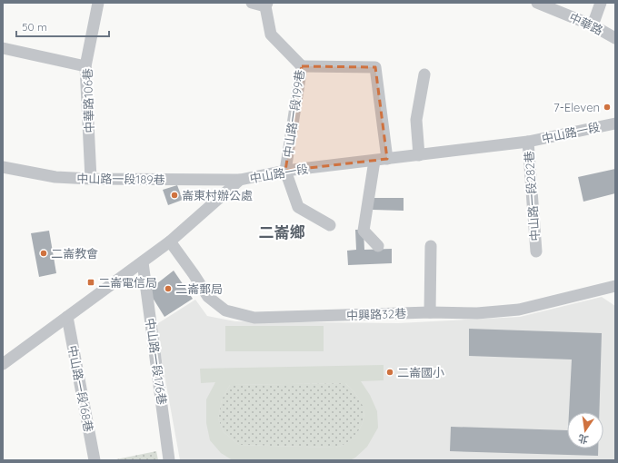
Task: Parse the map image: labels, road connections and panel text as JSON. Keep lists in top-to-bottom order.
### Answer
{
  "streets": {
    "street": [
      "中華路",
      "中華路106巷",
      "中山路一段199巷",
      "中山路一段",
      "中山路一段189巷",
      "中山路一段282巷",
      "中興路32巷",
      "中山路一段176巷",
      "中山路一段168巷"
    ]
  },
  "crossings": [
    ["中華路106巷", "中山路一段189巷"],
    ["中山路一段199巷", "中山路一段"],
    ["中山路一段", "中山路一段189巷"],
    ["中山路一段", "中山路一段282巷"],
    ["中山路一段", "中興路32巷"],
    ["中山路一段", "中山路一段176巷"],
    ["中山路一段", "中山路一段168巷"]
  ],
  "districts": ["二崙鄉"],
  "places": {
    "other": [
      "7-Eleven",
      "崙東村辦公處",
      "二崙教會",
      "二崙郵局",
      "二崙國小"
    ],
    "transit": ["二崙電信局"]
  },
  "scale_bar": "50 m",
  "north": "bottom"
}
